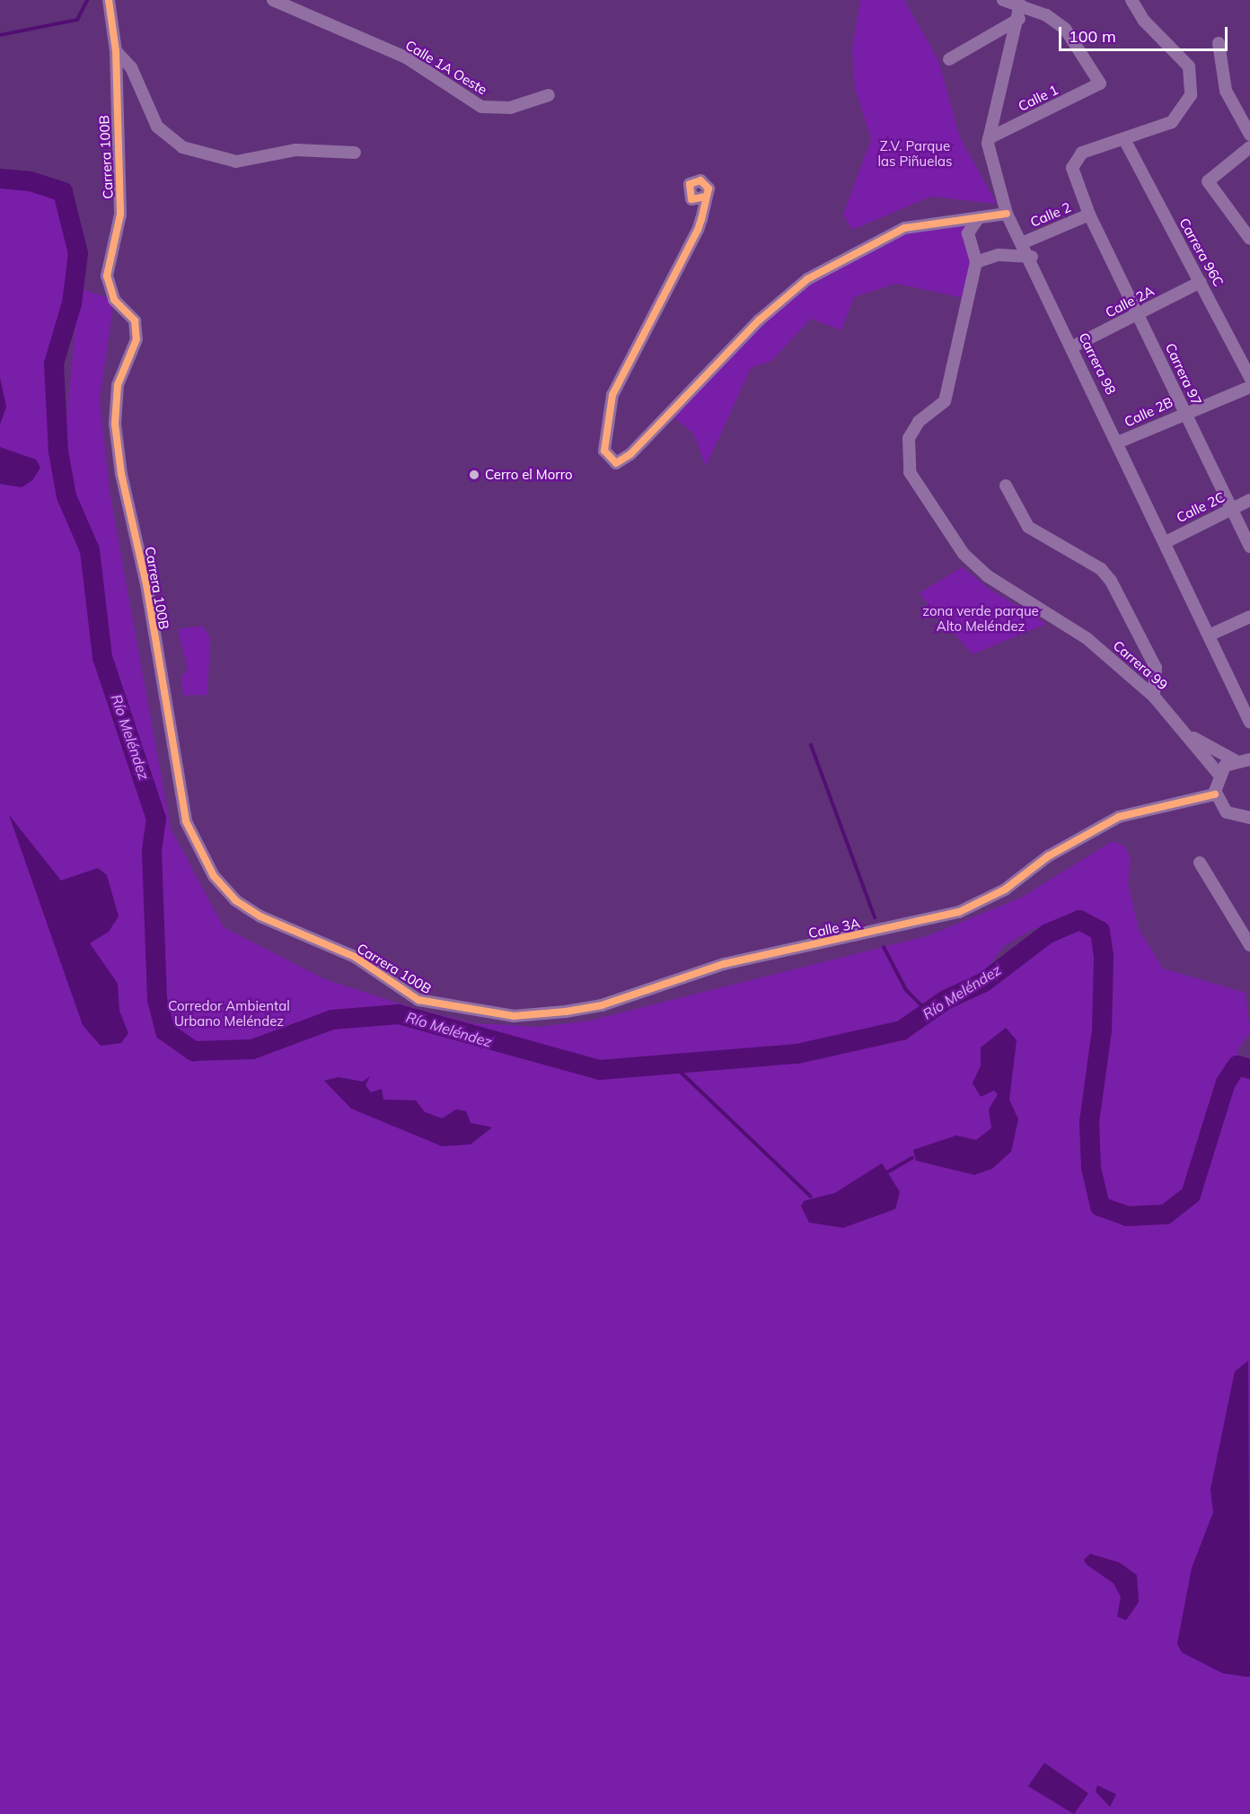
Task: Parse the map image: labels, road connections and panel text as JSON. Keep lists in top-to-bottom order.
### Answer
{
  "streets": {
    "street": [
      "Calle 1A Oeste",
      "Calle 1",
      "Carrera 100B",
      "Calle 2",
      "Carrera 96C",
      "Calle 2A",
      "Carrera 98",
      "Carrera 97",
      "Calle 2B",
      "Calle 2C",
      "Carrera 99",
      "Calle 3A"
    ]
  },
  "crossings": [
    ["Calle 1", "Carrera 98"],
    ["Carrera 100B", "Calle 3A"],
    ["Calle 2", "Carrera 98"],
    ["Calle 2", "Carrera 97"],
    ["Carrera 96C", "Calle 2A"],
    ["Carrera 96C", "Carrera 97"],
    ["Calle 2A", "Carrera 98"],
    ["Calle 2A", "Carrera 97"],
    ["Carrera 98", "Calle 2B"],
    ["Carrera 98", "Calle 2C"],
    ["Carrera 97", "Calle 2B"],
    ["Carrera 97", "Calle 2C"]
  ],
  "water": ["Río Meléndez"],
  "parks": ["Z.V. Parque las Piñuelas", "zona verde parque Alto Meléndez", "Corredor Ambiental Urbano Meléndez"],
  "places": ["Cerro el Morro"],
  "scale_bar": "100 m"
}
